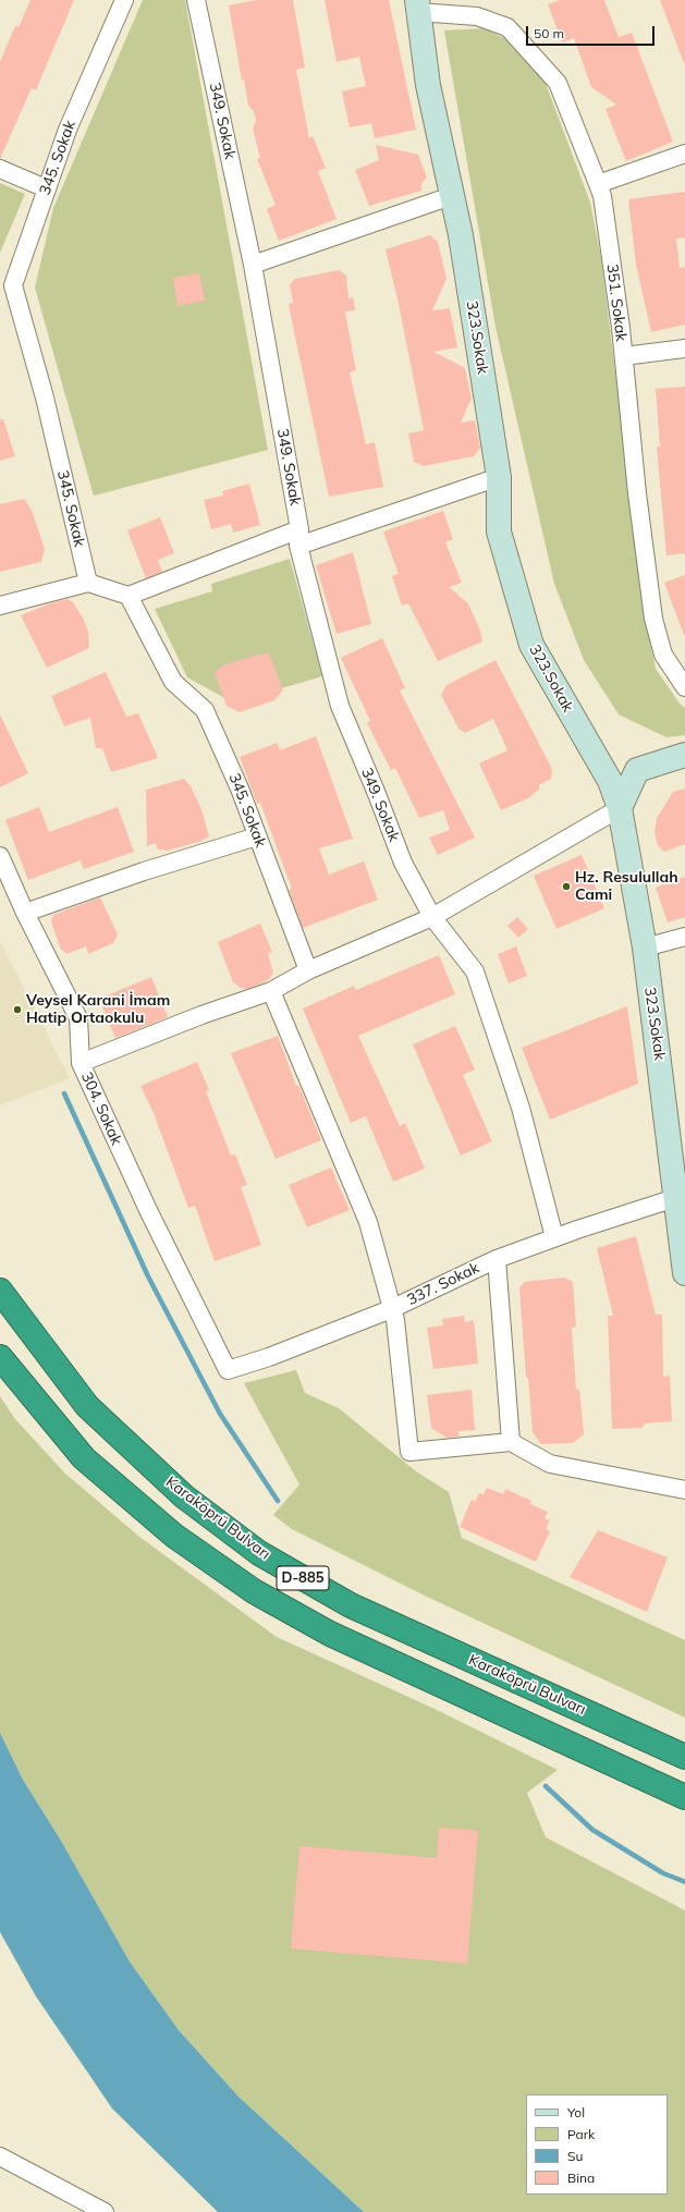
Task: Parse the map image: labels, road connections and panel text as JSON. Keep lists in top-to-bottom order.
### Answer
{
  "streets": {
    "highway": ["Karaköprü Bulvarı", "D-885"],
    "street": [
      "349. Sokak",
      "345. Sokak",
      "351. Sokak",
      "323.Sokak",
      "304. Sokak",
      "337. Sokak"
    ]
  },
  "crossings": [
    ["349. Sokak", "337. Sokak"],
    ["351. Sokak", "323.Sokak"],
    ["323.Sokak", "337. Sokak"],
    ["304. Sokak", "337. Sokak"]
  ],
  "places": ["Hz. Resulullah Cami", "Veysel Karani İmam Hatip Ortaokulu"],
  "legend": [
    "Yol",
    "Park",
    "Su",
    "Bina"
  ],
  "scale_bar": "50 m"
}
